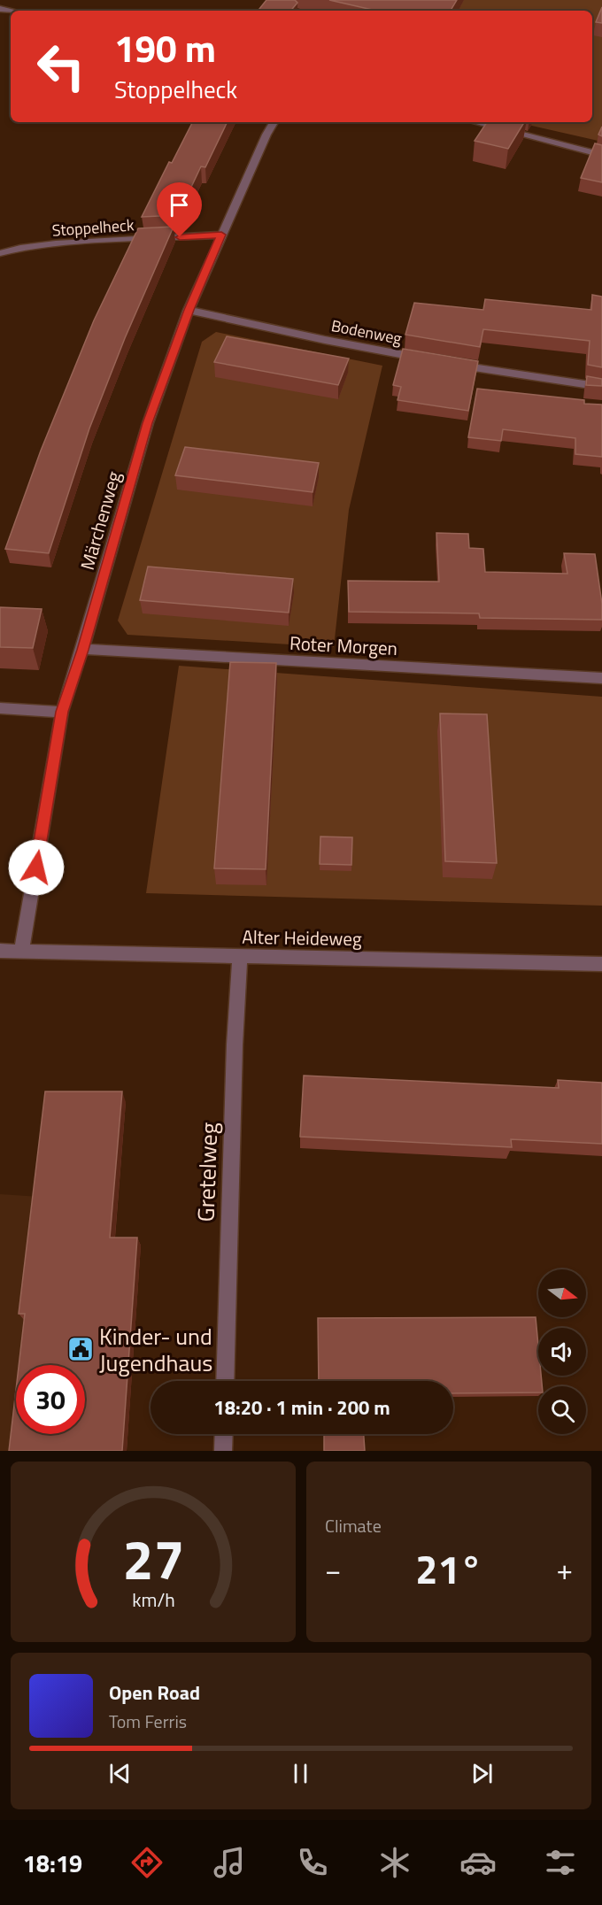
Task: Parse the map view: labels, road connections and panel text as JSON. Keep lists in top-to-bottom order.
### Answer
{
  "streets": {
    "street": [
      "Stoppelheck",
      "Bodenweg",
      "Märchenweg",
      "Roter Morgen",
      "Alter Heideweg",
      "Gretelweg"
    ]
  },
  "crossings": [
    ["Stoppelheck", "Märchenweg"],
    ["Bodenweg", "Märchenweg"],
    ["Märchenweg", "Roter Morgen"],
    ["Märchenweg", "Alter Heideweg"],
    ["Alter Heideweg", "Gretelweg"]
  ],
  "places": {
    "public building": ["Kinder- und Jugendhaus"]
  },
  "north": "right",
  "page": {
    "turn": ["190 m", "Stoppelheck"],
    "limit": "30",
    "trip": "18:20 · 1 min · 200 m",
    "tile": "Climate",
    "heat": ["−", "21°", "+"],
    "song": ["Open Road", "Tom Ferris"],
    "tabs": "18:19",
    "gauge": ["27", "km/h"]
  }
}
